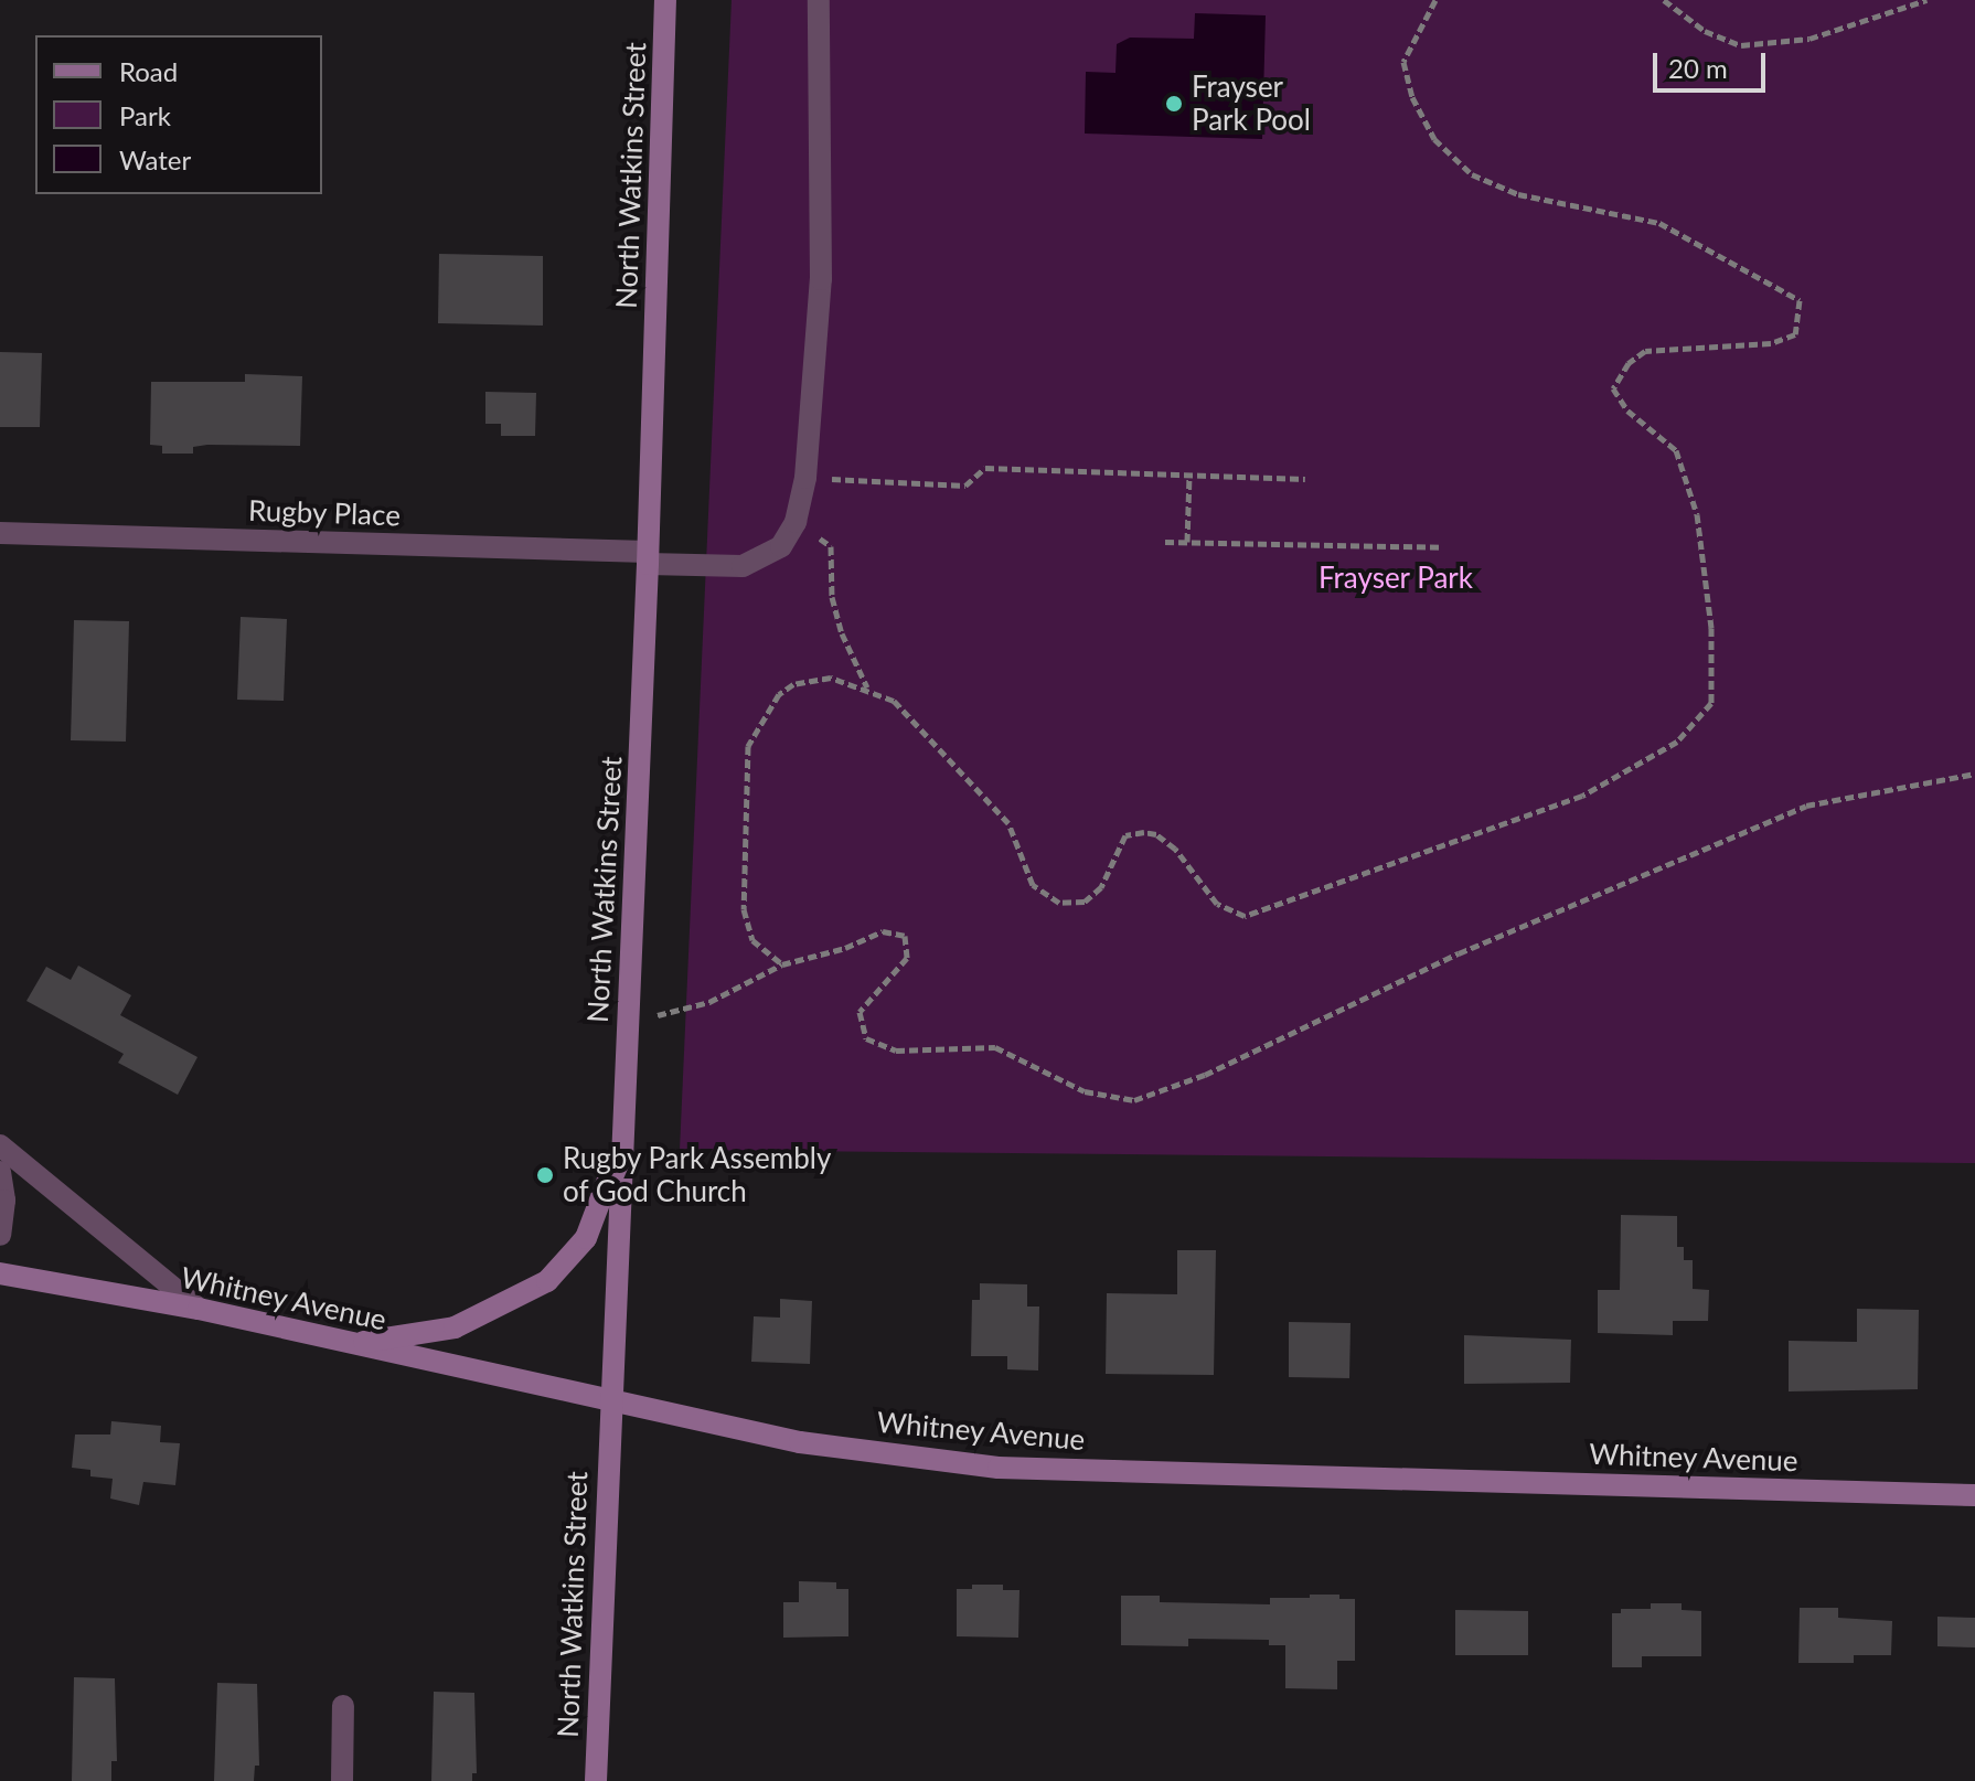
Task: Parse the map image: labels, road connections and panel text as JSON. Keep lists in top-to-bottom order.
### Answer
{
  "streets": {
    "main road": ["North Watkins Street", "Whitney Avenue"],
    "street": ["Rugby Place"]
  },
  "crossings": [
    ["North Watkins Street", "Rugby Place"],
    ["North Watkins Street", "Whitney Avenue"]
  ],
  "parks": ["Frayser Park"],
  "places": ["Frayser Park Pool", "Rugby Park Assembly of God Church"],
  "legend": ["Road", "Park", "Water"],
  "scale_bar": "20 m"
}
